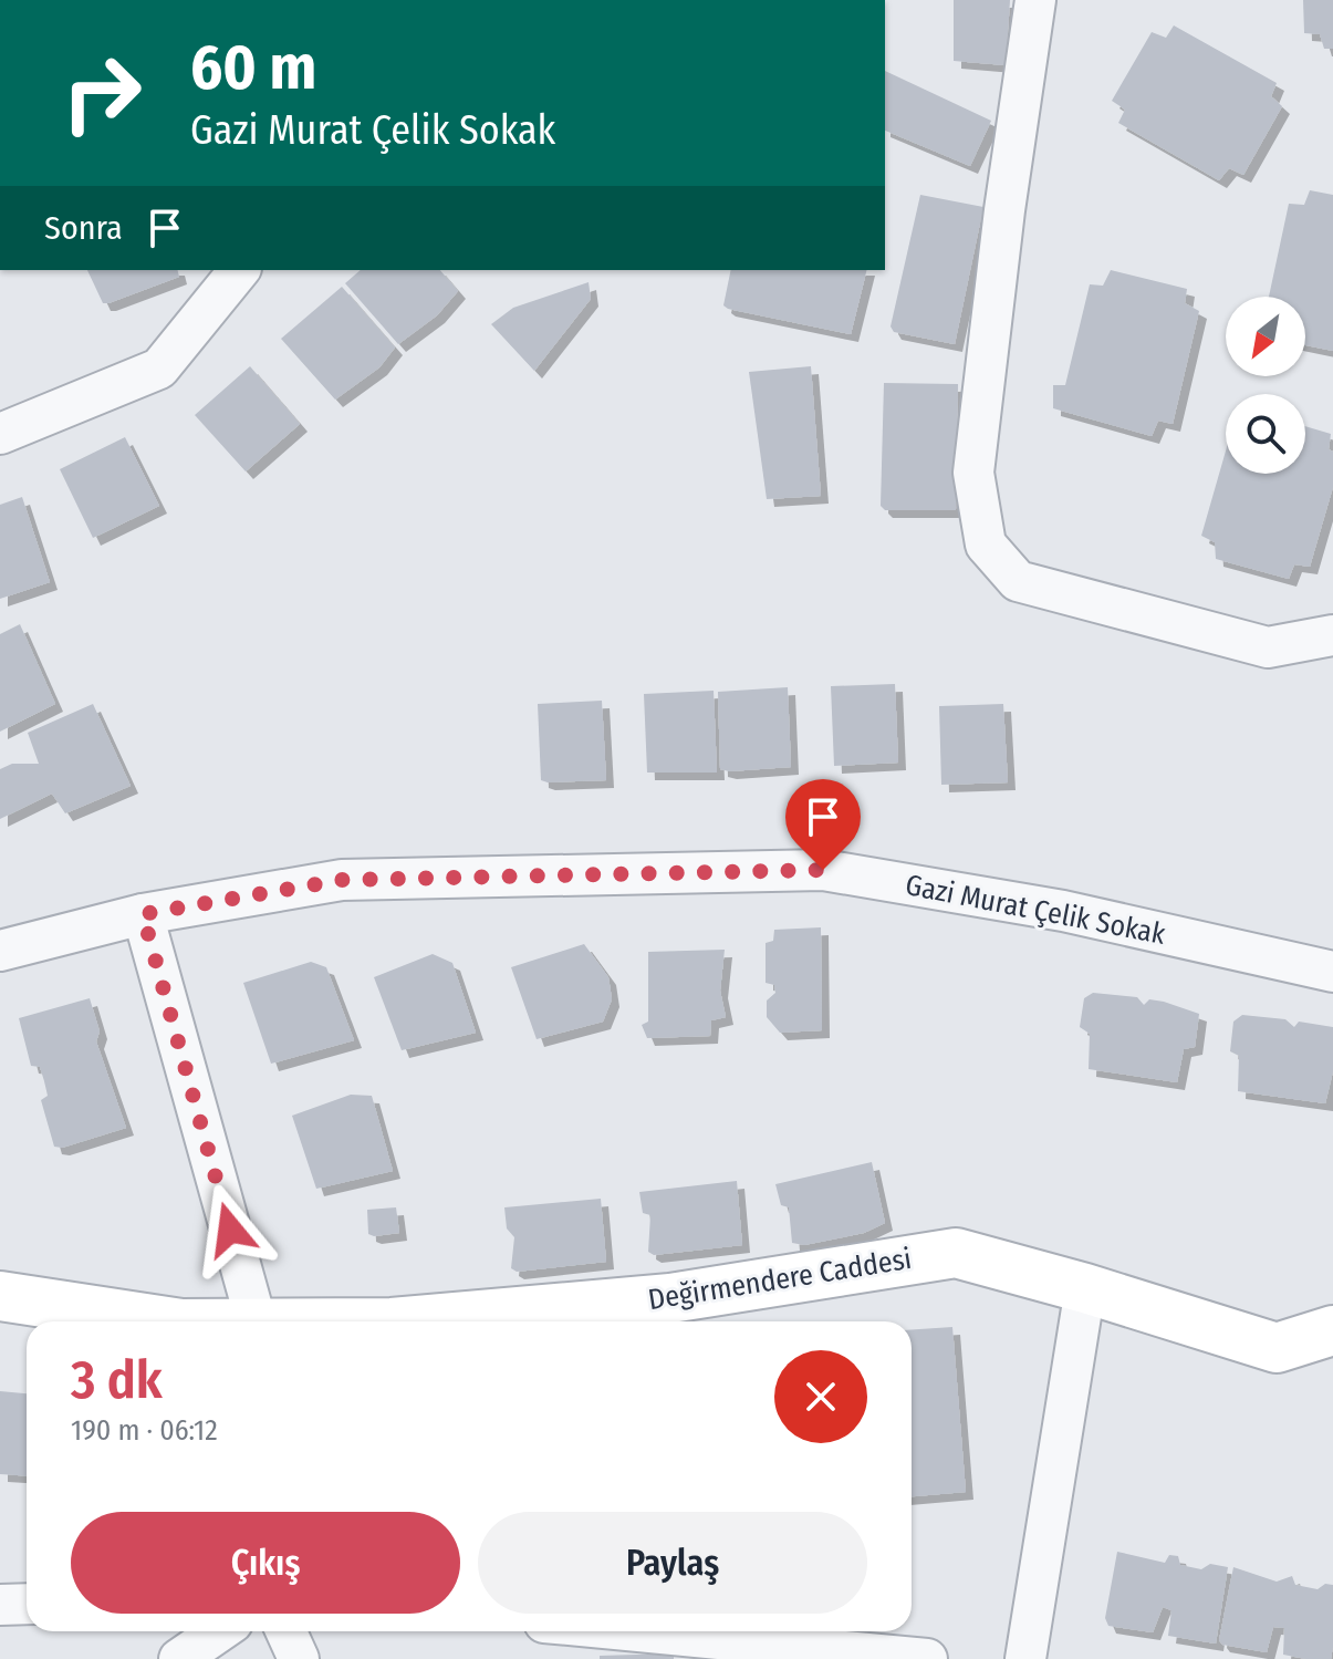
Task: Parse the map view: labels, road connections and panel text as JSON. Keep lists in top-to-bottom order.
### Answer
{
  "streets": {
    "street": ["Gazi Murat Çelik Sokak", "Değirmendere Caddesi"]
  },
  "north": "bottom left",
  "page": {
    "turn": ["60 m", "Gazi Murat Çelik Sokak"],
    "then": "Sonra",
    "heading": ["3 dk", "190 m · 06:12"],
    "buttons": ["Çıkış", "Paylaş"]
  }
}
